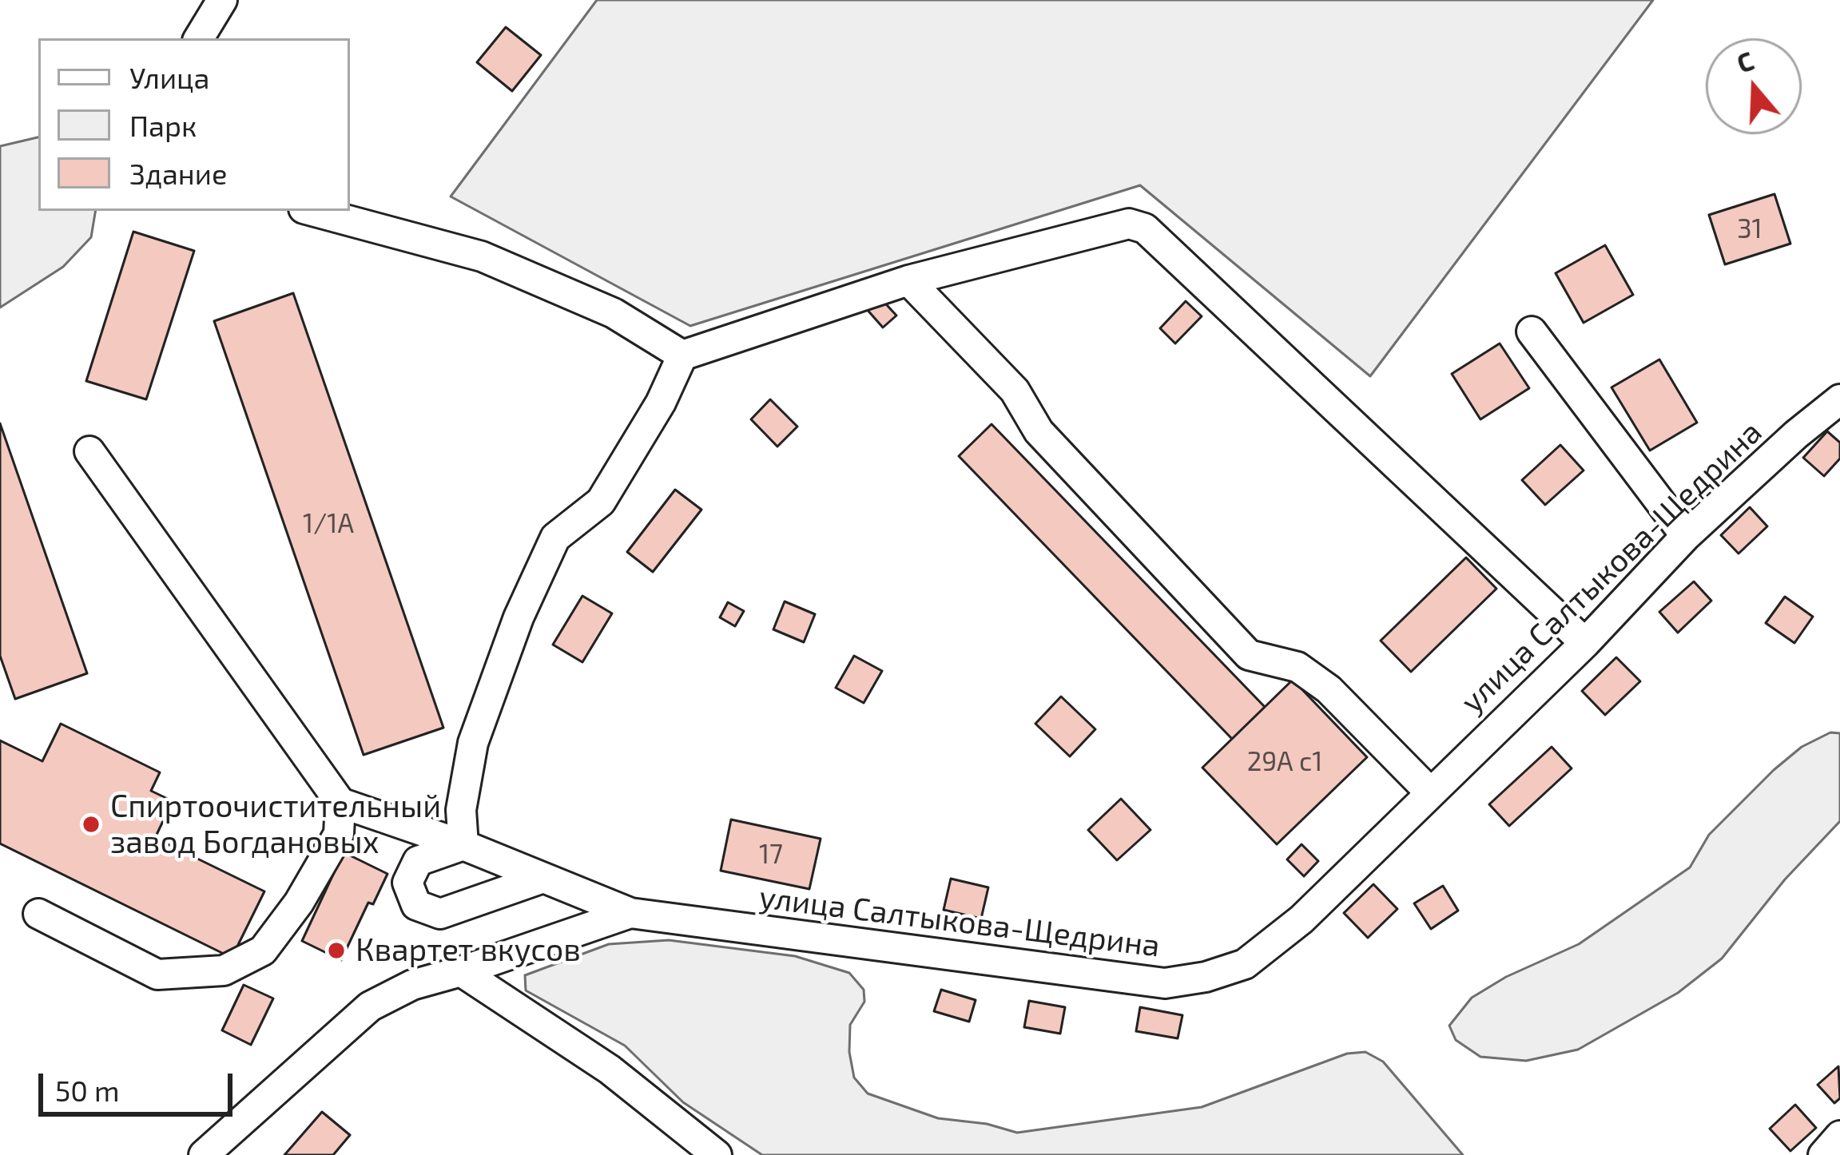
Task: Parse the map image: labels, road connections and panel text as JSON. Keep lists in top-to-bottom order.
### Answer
{
  "streets": {
    "street": ["улица Салтыкова-Щедрина"]
  },
  "places": ["Спиртоочистительный завод Богдановых", "Квартет вкусов"],
  "house_numbers": [
    "31",
    "1/1А",
    "29А с1",
    "17"
  ],
  "legend": ["Улица", "Парк", "Здание"],
  "scale_bar": "50 m",
  "north": "top"
}
